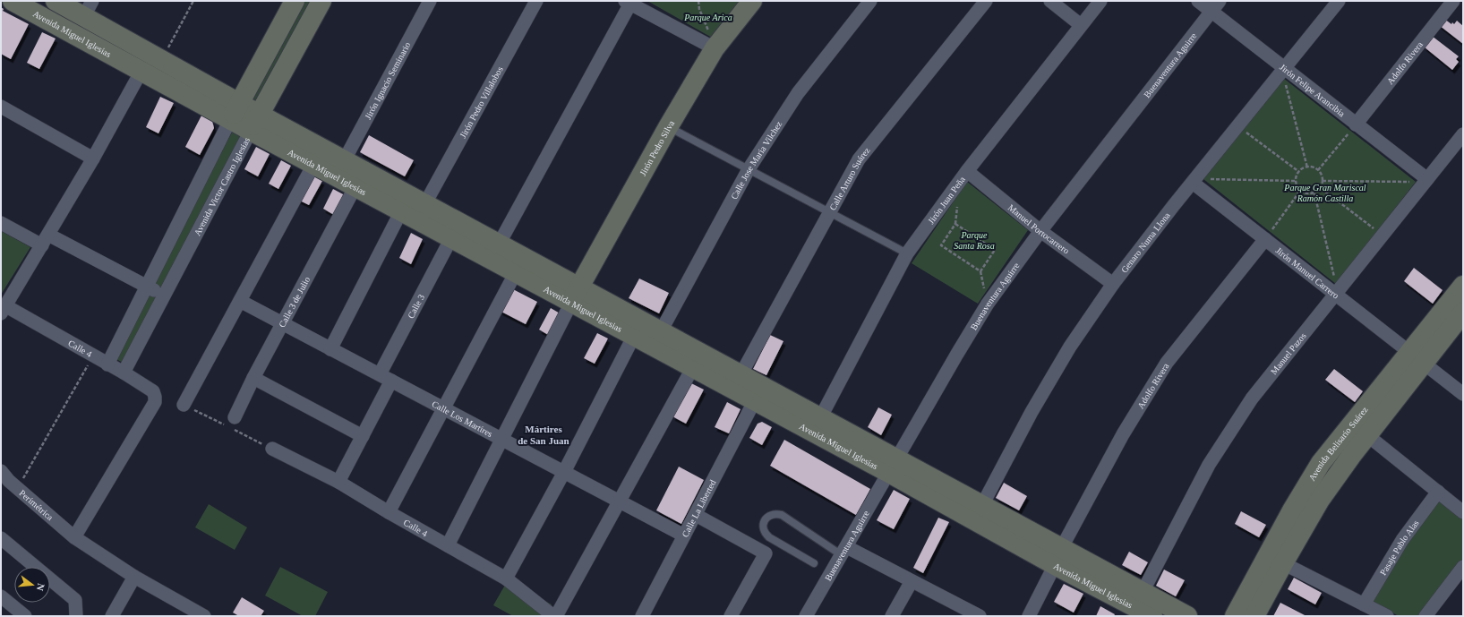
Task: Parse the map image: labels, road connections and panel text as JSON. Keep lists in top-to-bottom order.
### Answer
{
  "streets": {
    "main road": [
      "Avenida Miguel Iglesias",
      "Jirón Pedro Silva",
      "Avenida Victor Castro Iglesias",
      "Avenida Belisario Suárez"
    ],
    "street": [
      "Adolfo Rivera",
      "Buenaventura Aguirre",
      "Jirón Ignacio Seminario",
      "Jirón Felipe Arancibia",
      "Jirón Pedro Villalobos",
      "Calle Jose Maria Vilchez",
      "Calle Arturo Suárez",
      "Jirón Juan Peña",
      "Manuel Portocarrero",
      "Genaro Numa Llona",
      "Jirón Manuel Carrero",
      "Calle 3 de Julio",
      "Calle 3",
      "Calle 4",
      "Manuel Pazos",
      "Calle Los Martires",
      "Perimétrica",
      "Calle La Liberted",
      "Pasaje Pablo Alas"
    ]
  },
  "crossings": [
    ["Avenida Miguel Iglesias", "Adolfo Rivera"],
    ["Avenida Miguel Iglesias", "Buenaventura Aguirre"],
    ["Avenida Miguel Iglesias", "Jirón Ignacio Seminario"],
    ["Avenida Miguel Iglesias", "Jirón Pedro Villalobos"],
    ["Avenida Miguel Iglesias", "Jirón Pedro Silva"],
    ["Avenida Miguel Iglesias", "Calle Jose Maria Vilchez"],
    ["Avenida Miguel Iglesias", "Calle Arturo Suárez"],
    ["Avenida Miguel Iglesias", "Avenida Victor Castro Iglesias"],
    ["Avenida Miguel Iglesias", "Jirón Juan Peña"],
    ["Avenida Miguel Iglesias", "Genaro Numa Llona"],
    ["Avenida Miguel Iglesias", "Calle 3 de Julio"],
    ["Avenida Miguel Iglesias", "Calle 3"],
    ["Avenida Miguel Iglesias", "Manuel Pazos"],
    ["Avenida Miguel Iglesias", "Calle La Liberted"],
    ["Adolfo Rivera", "Jirón Felipe Arancibia"],
    ["Adolfo Rivera", "Jirón Manuel Carrero"],
    ["Buenaventura Aguirre", "Jirón Felipe Arancibia"],
    ["Buenaventura Aguirre", "Manuel Portocarrero"],
    ["Jirón Felipe Arancibia", "Genaro Numa Llona"],
    ["Jirón Felipe Arancibia", "Manuel Pazos"],
    ["Avenida Victor Castro Iglesias", "Calle 4"],
    ["Jirón Juan Peña", "Manuel Portocarrero"],
    ["Manuel Portocarrero", "Genaro Numa Llona"],
    ["Genaro Numa Llona", "Jirón Manuel Carrero"],
    ["Jirón Manuel Carrero", "Manuel Pazos"],
    ["Jirón Manuel Carrero", "Avenida Belisario Suárez"],
    ["Calle 3 de Julio", "Calle Los Martires"],
    ["Calle 3", "Calle 4"],
    ["Calle 3", "Calle Los Martires"],
    ["Calle 4", "Perimétrica"],
    ["Calle Los Martires", "Calle La Liberted"]
  ],
  "districts": ["Mártires de San Juan"],
  "parks": ["Parque Arica", "Parque Gran Mariscal Ramón Castilla", "Parque Santa Rosa"],
  "north": "right"
}
